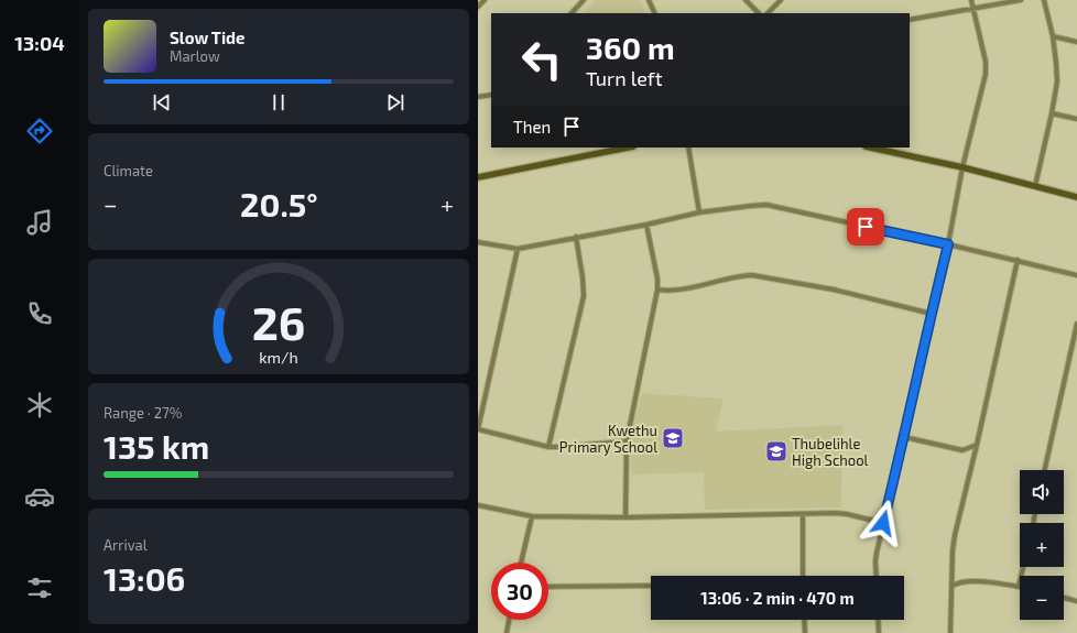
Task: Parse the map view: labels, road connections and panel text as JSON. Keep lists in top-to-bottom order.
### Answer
{
  "places": {
    "school or university": ["Kwethu Primary School", "Thubelihle High School"]
  },
  "page": {
    "tabs": "13:04",
    "turn": ["360 m", "Turn left"],
    "song": ["Slow Tide", "Marlow"],
    "then": "Then",
    "tile": [
      "Climate",
      ["Range · 27%", "135 km"],
      ["Arrival", "13:06"]
    ],
    "heat": ["−", "20.5°", "+"],
    "map_buttons": ["+", "−"],
    "limit": "30",
    "trip": "13:06 · 2 min · 470 m",
    "gauge": ["26", "km/h"]
  }
}
